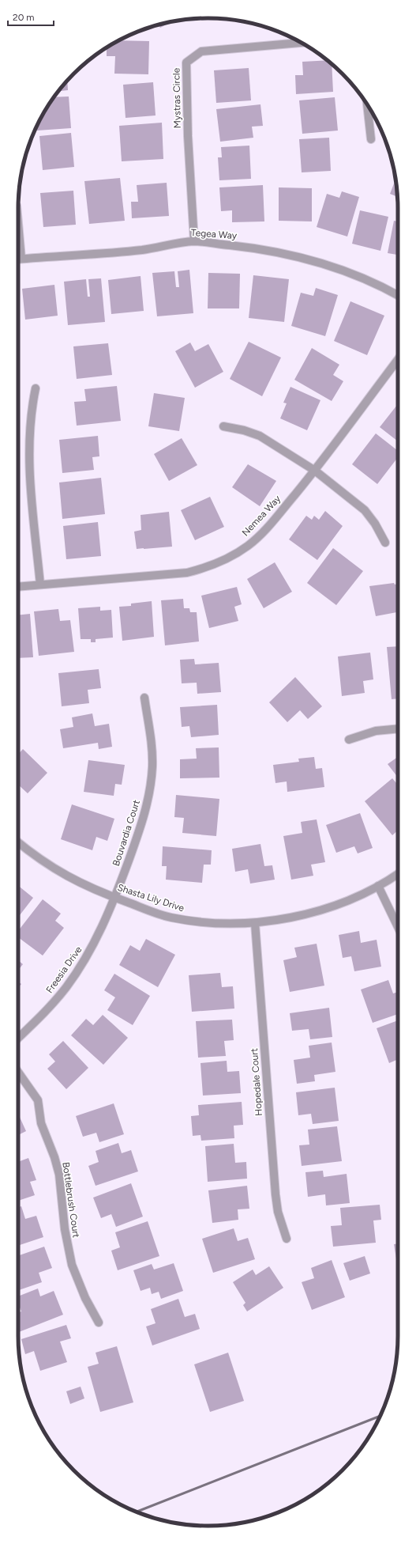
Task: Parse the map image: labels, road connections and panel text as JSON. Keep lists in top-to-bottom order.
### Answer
{
  "streets": {
    "street": [
      "Mystras Circle",
      "Tegea Way",
      "Nemea Way",
      "Bouvardia Court",
      "Shasta Lily Drive",
      "Freesia Drive",
      "Hopedale Court",
      "Bottlebrush Court"
    ]
  },
  "crossings": [
    ["Mystras Circle", "Tegea Way"],
    ["Bouvardia Court", "Shasta Lily Drive"],
    ["Bouvardia Court", "Freesia Drive"],
    ["Shasta Lily Drive", "Freesia Drive"],
    ["Shasta Lily Drive", "Hopedale Court"]
  ],
  "scale_bar": "20 m"
}
